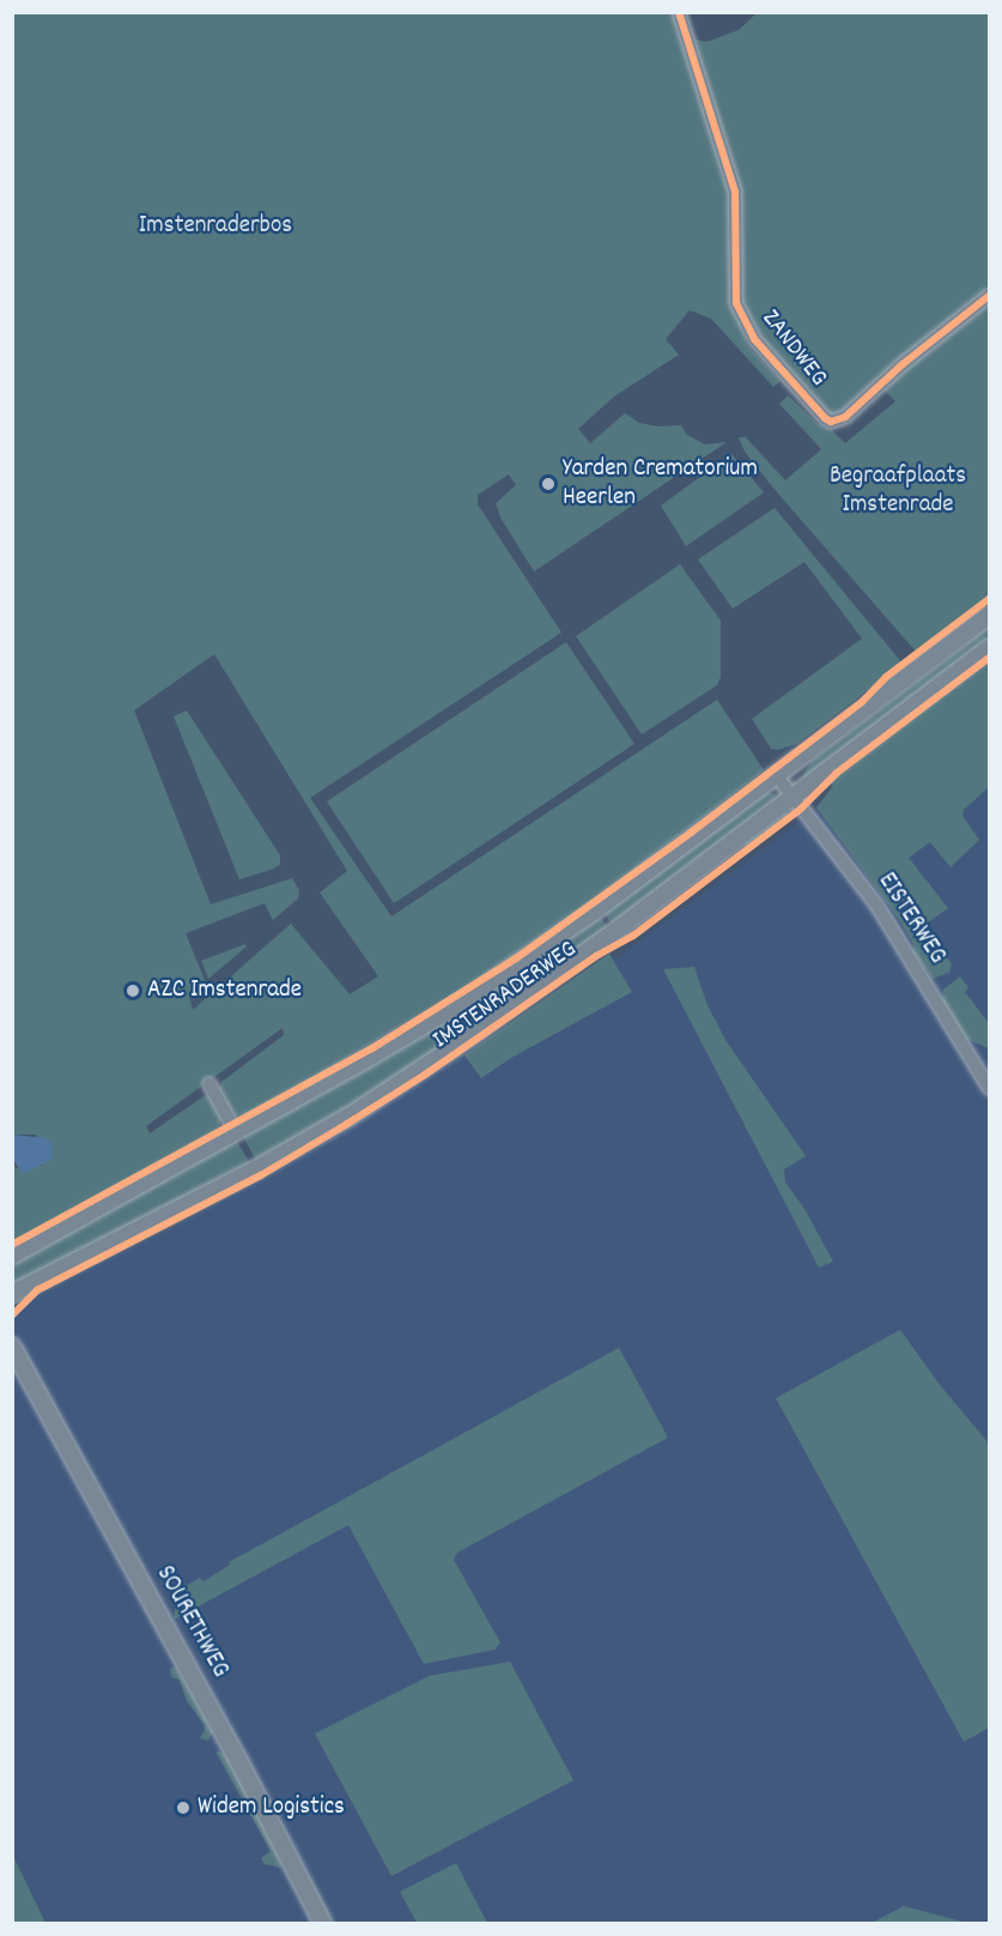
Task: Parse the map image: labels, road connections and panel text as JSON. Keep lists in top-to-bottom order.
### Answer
{
  "streets": {
    "street": [
      "ZANDWEG",
      "EISTERWEG",
      "IMSTENRADERWEG",
      "SOURETHWEG"
    ]
  },
  "crossings": [
    ["EISTERWEG", "IMSTENRADERWEG"]
  ],
  "parks": ["Imstenraderbos", "Begraafplaats Imstenrade"],
  "places": ["Yarden Crematorium Heerlen", "AZC Imstenrade", "Widem Logistics"]
}
